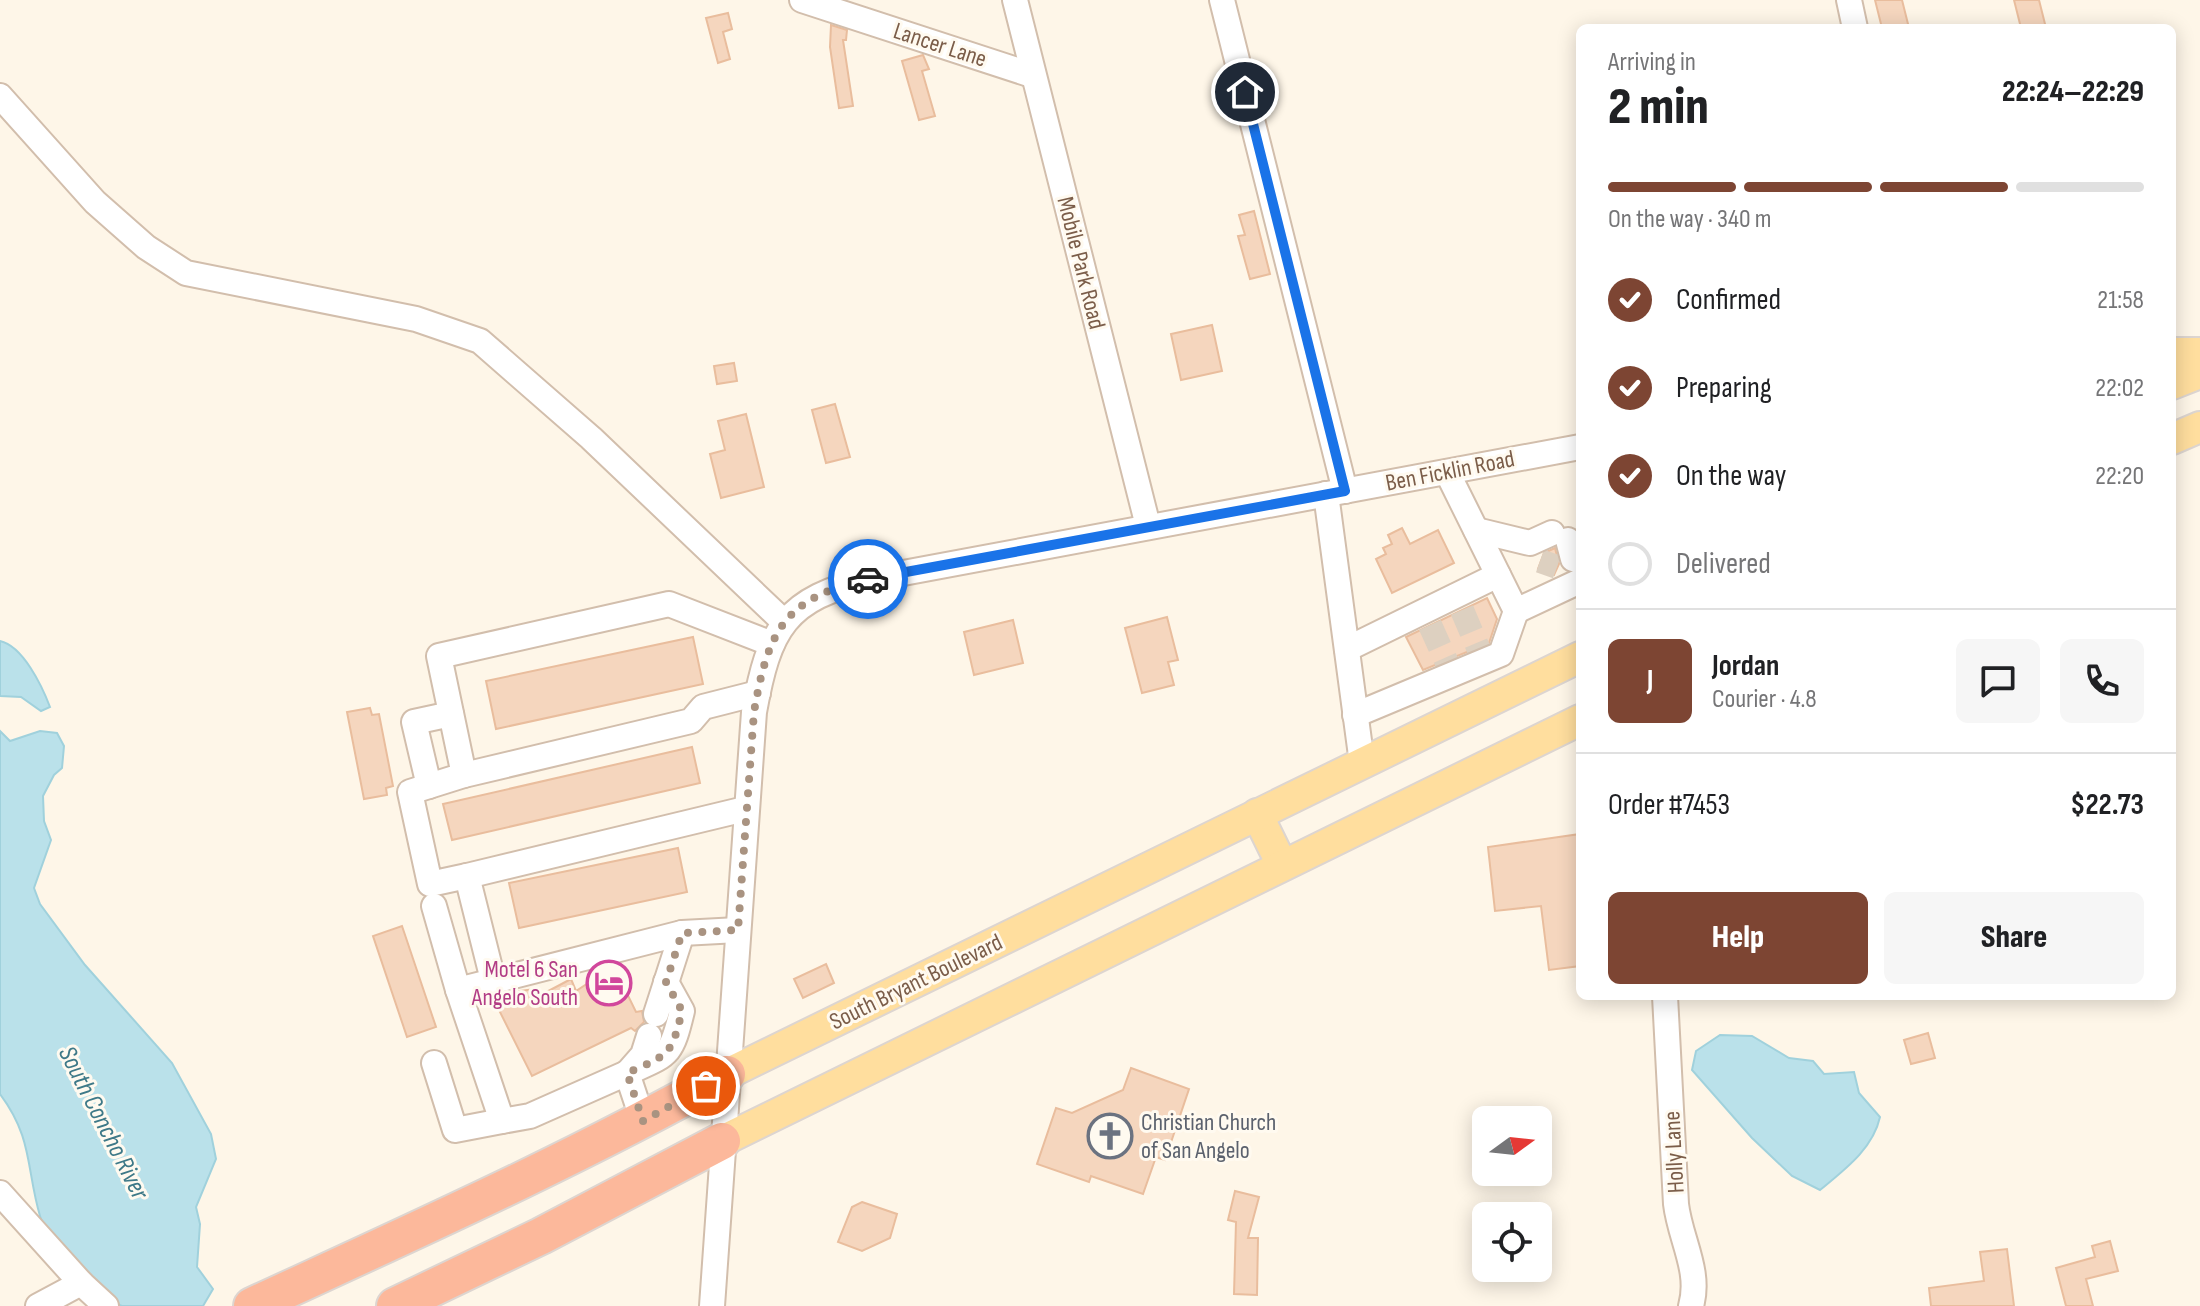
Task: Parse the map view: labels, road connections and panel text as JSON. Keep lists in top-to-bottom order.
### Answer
{
  "streets": {
    "highway": ["South Bryant Boulevard"],
    "street": [
      "Lancer Lane",
      "Mobile Park Road",
      "Ben Ficklin Road",
      "Holly Lane"
    ]
  },
  "crossings": [
    ["Lancer Lane", "Mobile Park Road"],
    ["Mobile Park Road", "Ben Ficklin Road"],
    ["Ben Ficklin Road", "South Bryant Boulevard"]
  ],
  "water": ["South Concho River"],
  "places": {
    "hotel": ["Motel 6 San Angelo South"],
    "church": ["Christian Church of San Angelo"]
  },
  "north": "right",
  "page": {
    "heading": ["2 min", "Arriving in", "22:24–22:29"],
    "panel": [
      "Jordan",
      "Courier · 4.8",
      "Order #7453",
      "$22.73"
    ],
    "bar": "On the way · 340 m",
    "list": [
      ["Confirmed", "21:58"],
      ["Preparing", "22:02"],
      ["On the way", "22:20"],
      "Delivered"
    ],
    "round": "J",
    "buttons": ["Help", "Share"]
  }
}
